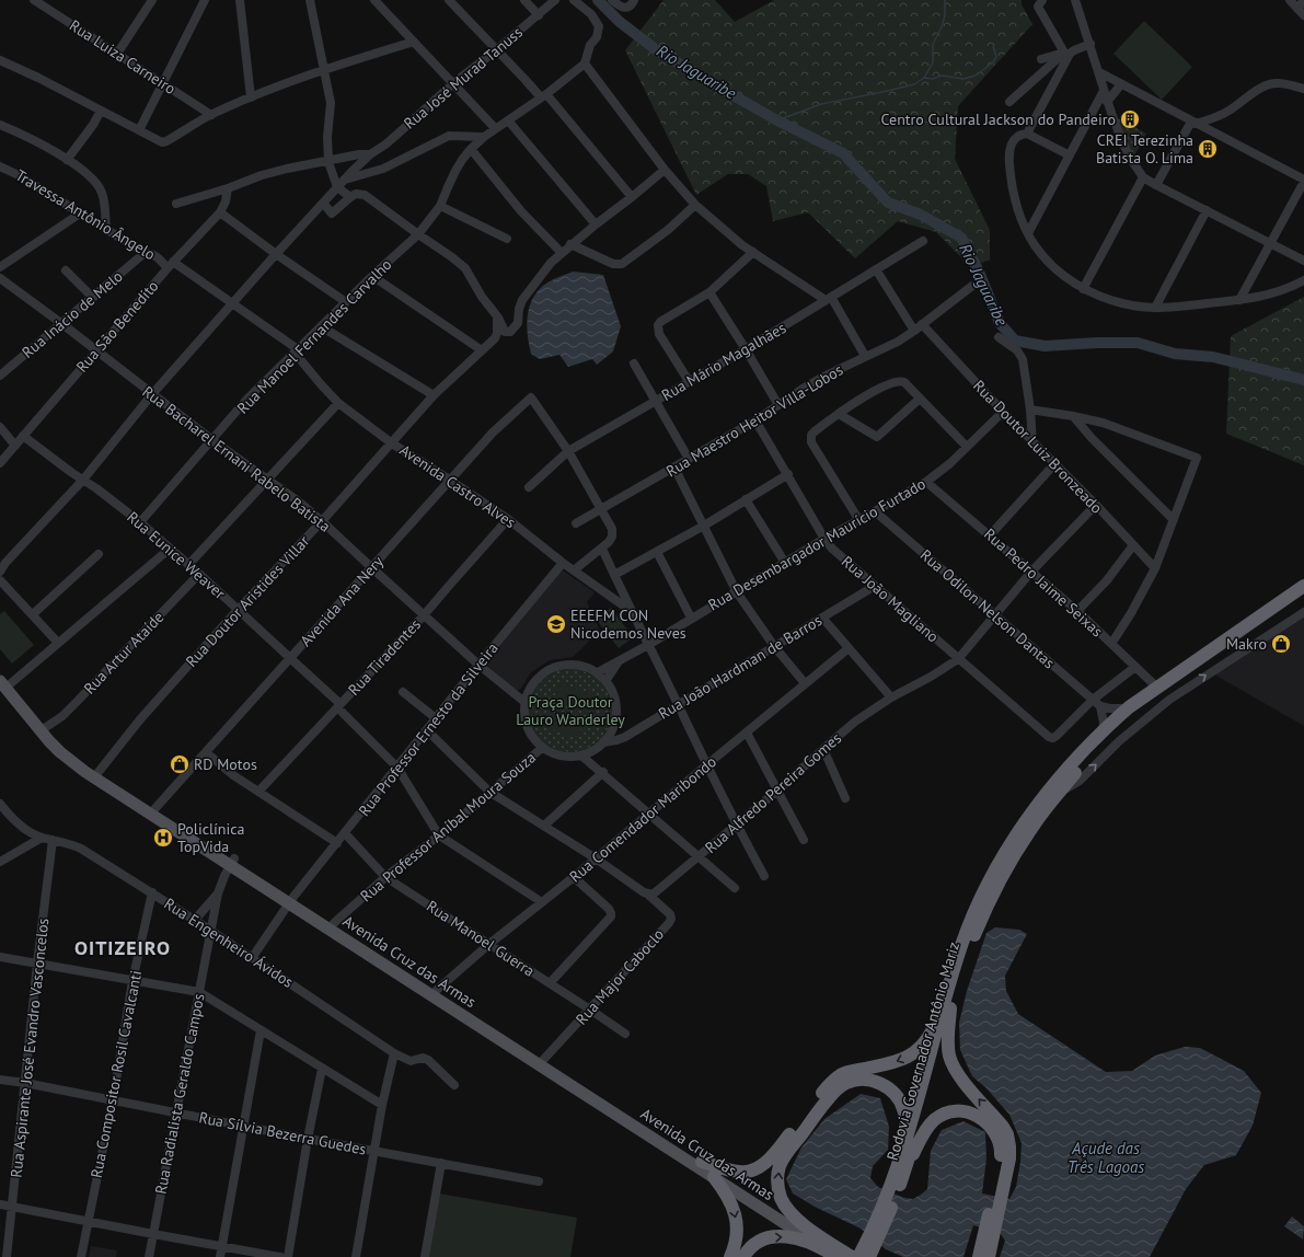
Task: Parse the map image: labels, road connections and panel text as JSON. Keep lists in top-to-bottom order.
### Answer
{
  "streets": {
    "highway": ["Rodovia Governador Antônio Mariz"],
    "main road": ["Avenida Cruz das Armas"],
    "street": [
      "Rua Luiza Carneiro",
      "Rua José Murad Tanuss",
      "Travessa Antônio Ângelo",
      "Rua Inácio de Melo",
      "Rua São Benedito",
      "Rua Manoel Fernandes Carvalho",
      "Rua Mário Magalhães",
      "Rua Maestro Heitor Villa-Lobos",
      "Rua Doutor Luiz Bronzeado",
      "Rua Bacharel Ernani Rabelo Batista",
      "Avenida Castro Alves",
      "Rua Desembargador Maurício Furtado",
      "Rua Eunice Weaver",
      "Rua Pedro Jaime Seixas",
      "Rua João Magliano",
      "Rua Doutor Aristides Villar",
      "Avenida Ana Nery",
      "Rua Odilon Nelson Dantas",
      "Rua Artur Ataíde",
      "Rua Tiradentes",
      "Rua João Hardman de Barros",
      "Rua Professor Ernesto da Silveira",
      "Rua Alfredo Pereira Gomes",
      "Rua Comendador Maribondo",
      "Rua Professor Aníbal Moura Souza",
      "Rua Manoel Guerra",
      "Rua Engenheiro Ávidos",
      "Rua Major Caboclo",
      "Rua Aspirante José Evandro Vasconcelos",
      "Rua Compositor Rosil Cavalcanti",
      "Rua Radialista Geraldo Campos",
      "Rua Sílvia Bezerra Guedes"
    ]
  },
  "crossings": [
    ["Rua José Murad Tanuss", "Rua Bacharel Ernani Rabelo Batista"],
    ["Rua José Murad Tanuss", "Avenida Castro Alves"],
    ["Rua José Murad Tanuss", "Rua Eunice Weaver"],
    ["Travessa Antônio Ângelo", "Rua Inácio de Melo"],
    ["Travessa Antônio Ângelo", "Rua São Benedito"],
    ["Travessa Antônio Ângelo", "Avenida Castro Alves"],
    ["Rua Inácio de Melo", "Rua Bacharel Ernani Rabelo Batista"],
    ["Rua São Benedito", "Rua Bacharel Ernani Rabelo Batista"],
    ["Rua São Benedito", "Avenida Castro Alves"],
    ["Rua São Benedito", "Rua Eunice Weaver"],
    ["Rua Manoel Fernandes Carvalho", "Rua Bacharel Ernani Rabelo Batista"],
    ["Rua Manoel Fernandes Carvalho", "Avenida Castro Alves"],
    ["Rua Manoel Fernandes Carvalho", "Rua Eunice Weaver"],
    ["Rua Mário Magalhães", "Avenida Ana Nery"],
    ["Rua Maestro Heitor Villa-Lobos", "Rua Doutor Luiz Bronzeado"],
    ["Rua Maestro Heitor Villa-Lobos", "Rua João Magliano"],
    ["Rua Doutor Luiz Bronzeado", "Rua Desembargador Maurício Furtado"],
    ["Rua Doutor Luiz Bronzeado", "Rua Alfredo Pereira Gomes"],
    ["Rua Bacharel Ernani Rabelo Batista", "Rua Desembargador Maurício Furtado"],
    ["Rua Bacharel Ernani Rabelo Batista", "Rua Doutor Aristides Villar"],
    ["Rua Bacharel Ernani Rabelo Batista", "Avenida Ana Nery"],
    ["Rua Bacharel Ernani Rabelo Batista", "Rua Tiradentes"],
    ["Rua Bacharel Ernani Rabelo Batista", "Rua João Hardman de Barros"],
    ["Rua Bacharel Ernani Rabelo Batista", "Rua Professor Ernesto da Silveira"],
    ["Rua Bacharel Ernani Rabelo Batista", "Rua Professor Aníbal Moura Souza"],
    ["Avenida Castro Alves", "Rua Doutor Aristides Villar"],
    ["Avenida Castro Alves", "Avenida Ana Nery"],
    ["Avenida Castro Alves", "Rua Tiradentes"],
    ["Avenida Castro Alves", "Rua Professor Ernesto da Silveira"],
    ["Rua Desembargador Maurício Furtado", "Rua Pedro Jaime Seixas"],
    ["Rua Desembargador Maurício Furtado", "Rua João Magliano"],
    ["Rua Desembargador Maurício Furtado", "Rua Odilon Nelson Dantas"],
    ["Rua Desembargador Maurício Furtado", "Rua João Hardman de Barros"],
    ["Rua Desembargador Maurício Furtado", "Rua Professor Aníbal Moura Souza"],
    ["Rua Eunice Weaver", "Rua Doutor Aristides Villar"],
    ["Rua Eunice Weaver", "Avenida Ana Nery"],
    ["Rua Eunice Weaver", "Rua Artur Ataíde"],
    ["Rua Eunice Weaver", "Rua Tiradentes"],
    ["Rua Eunice Weaver", "Rua Professor Ernesto da Silveira"],
    ["Rua Eunice Weaver", "Rua Professor Aníbal Moura Souza"],
    ["Rua Pedro Jaime Seixas", "Rua Alfredo Pereira Gomes"],
    ["Rua Pedro Jaime Seixas", "Rodovia Governador Antônio Mariz"],
    ["Rua João Magliano", "Rua Odilon Nelson Dantas"],
    ["Rua João Magliano", "Rua João Hardman de Barros"],
    ["Rua João Magliano", "Rua Alfredo Pereira Gomes"],
    ["Rua Doutor Aristides Villar", "Avenida Cruz das Armas"],
    ["Avenida Ana Nery", "Avenida Cruz das Armas"],
    ["Rua Odilon Nelson Dantas", "Rua Alfredo Pereira Gomes"],
    ["Rua Artur Ataíde", "Avenida Cruz das Armas"],
    ["Rua João Hardman de Barros", "Rua Professor Aníbal Moura Souza"],
    ["Rua Professor Ernesto da Silveira", "Rua Manoel Guerra"],
    ["Rua Professor Ernesto da Silveira", "Rua Engenheiro Ávidos"],
    ["Rua Professor Ernesto da Silveira", "Avenida Cruz das Armas"],
    ["Rua Alfredo Pereira Gomes", "Rua Major Caboclo"],
    ["Rua Comendador Maribondo", "Rua Manoel Guerra"],
    ["Rua Comendador Maribondo", "Avenida Cruz das Armas"],
    ["Rua Professor Aníbal Moura Souza", "Rua Manoel Guerra"],
    ["Rua Professor Aníbal Moura Souza", "Avenida Cruz das Armas"],
    ["Rua Manoel Guerra", "Rua Major Caboclo"],
    ["Rua Engenheiro Ávidos", "Rua Aspirante José Evandro Vasconcelos"],
    ["Rua Engenheiro Ávidos", "Rua Compositor Rosil Cavalcanti"],
    ["Rua Engenheiro Ávidos", "Rua Radialista Geraldo Campos"],
    ["Avenida Cruz das Armas", "Rua Major Caboclo"],
    ["Rua Aspirante José Evandro Vasconcelos", "Rua Sílvia Bezerra Guedes"],
    ["Rua Compositor Rosil Cavalcanti", "Rua Sílvia Bezerra Guedes"],
    ["Rua Radialista Geraldo Campos", "Rua Sílvia Bezerra Guedes"]
  ],
  "districts": ["OITIZEIRO"],
  "water": ["Rio Jaguaribe", "Açude das Três Lagoas"],
  "parks": ["Praça Doutor Lauro Wanderley"],
  "places": {
    "building": ["Centro Cultural Jackson do Pandeiro", "CREI Terezinha Batista O. Lima"],
    "school or university": ["EEEFM CON Nicodemos Neves"],
    "shop": ["Makro", "RD Motos"],
    "hospital": ["Policlínica TopVida"]
  }
}
